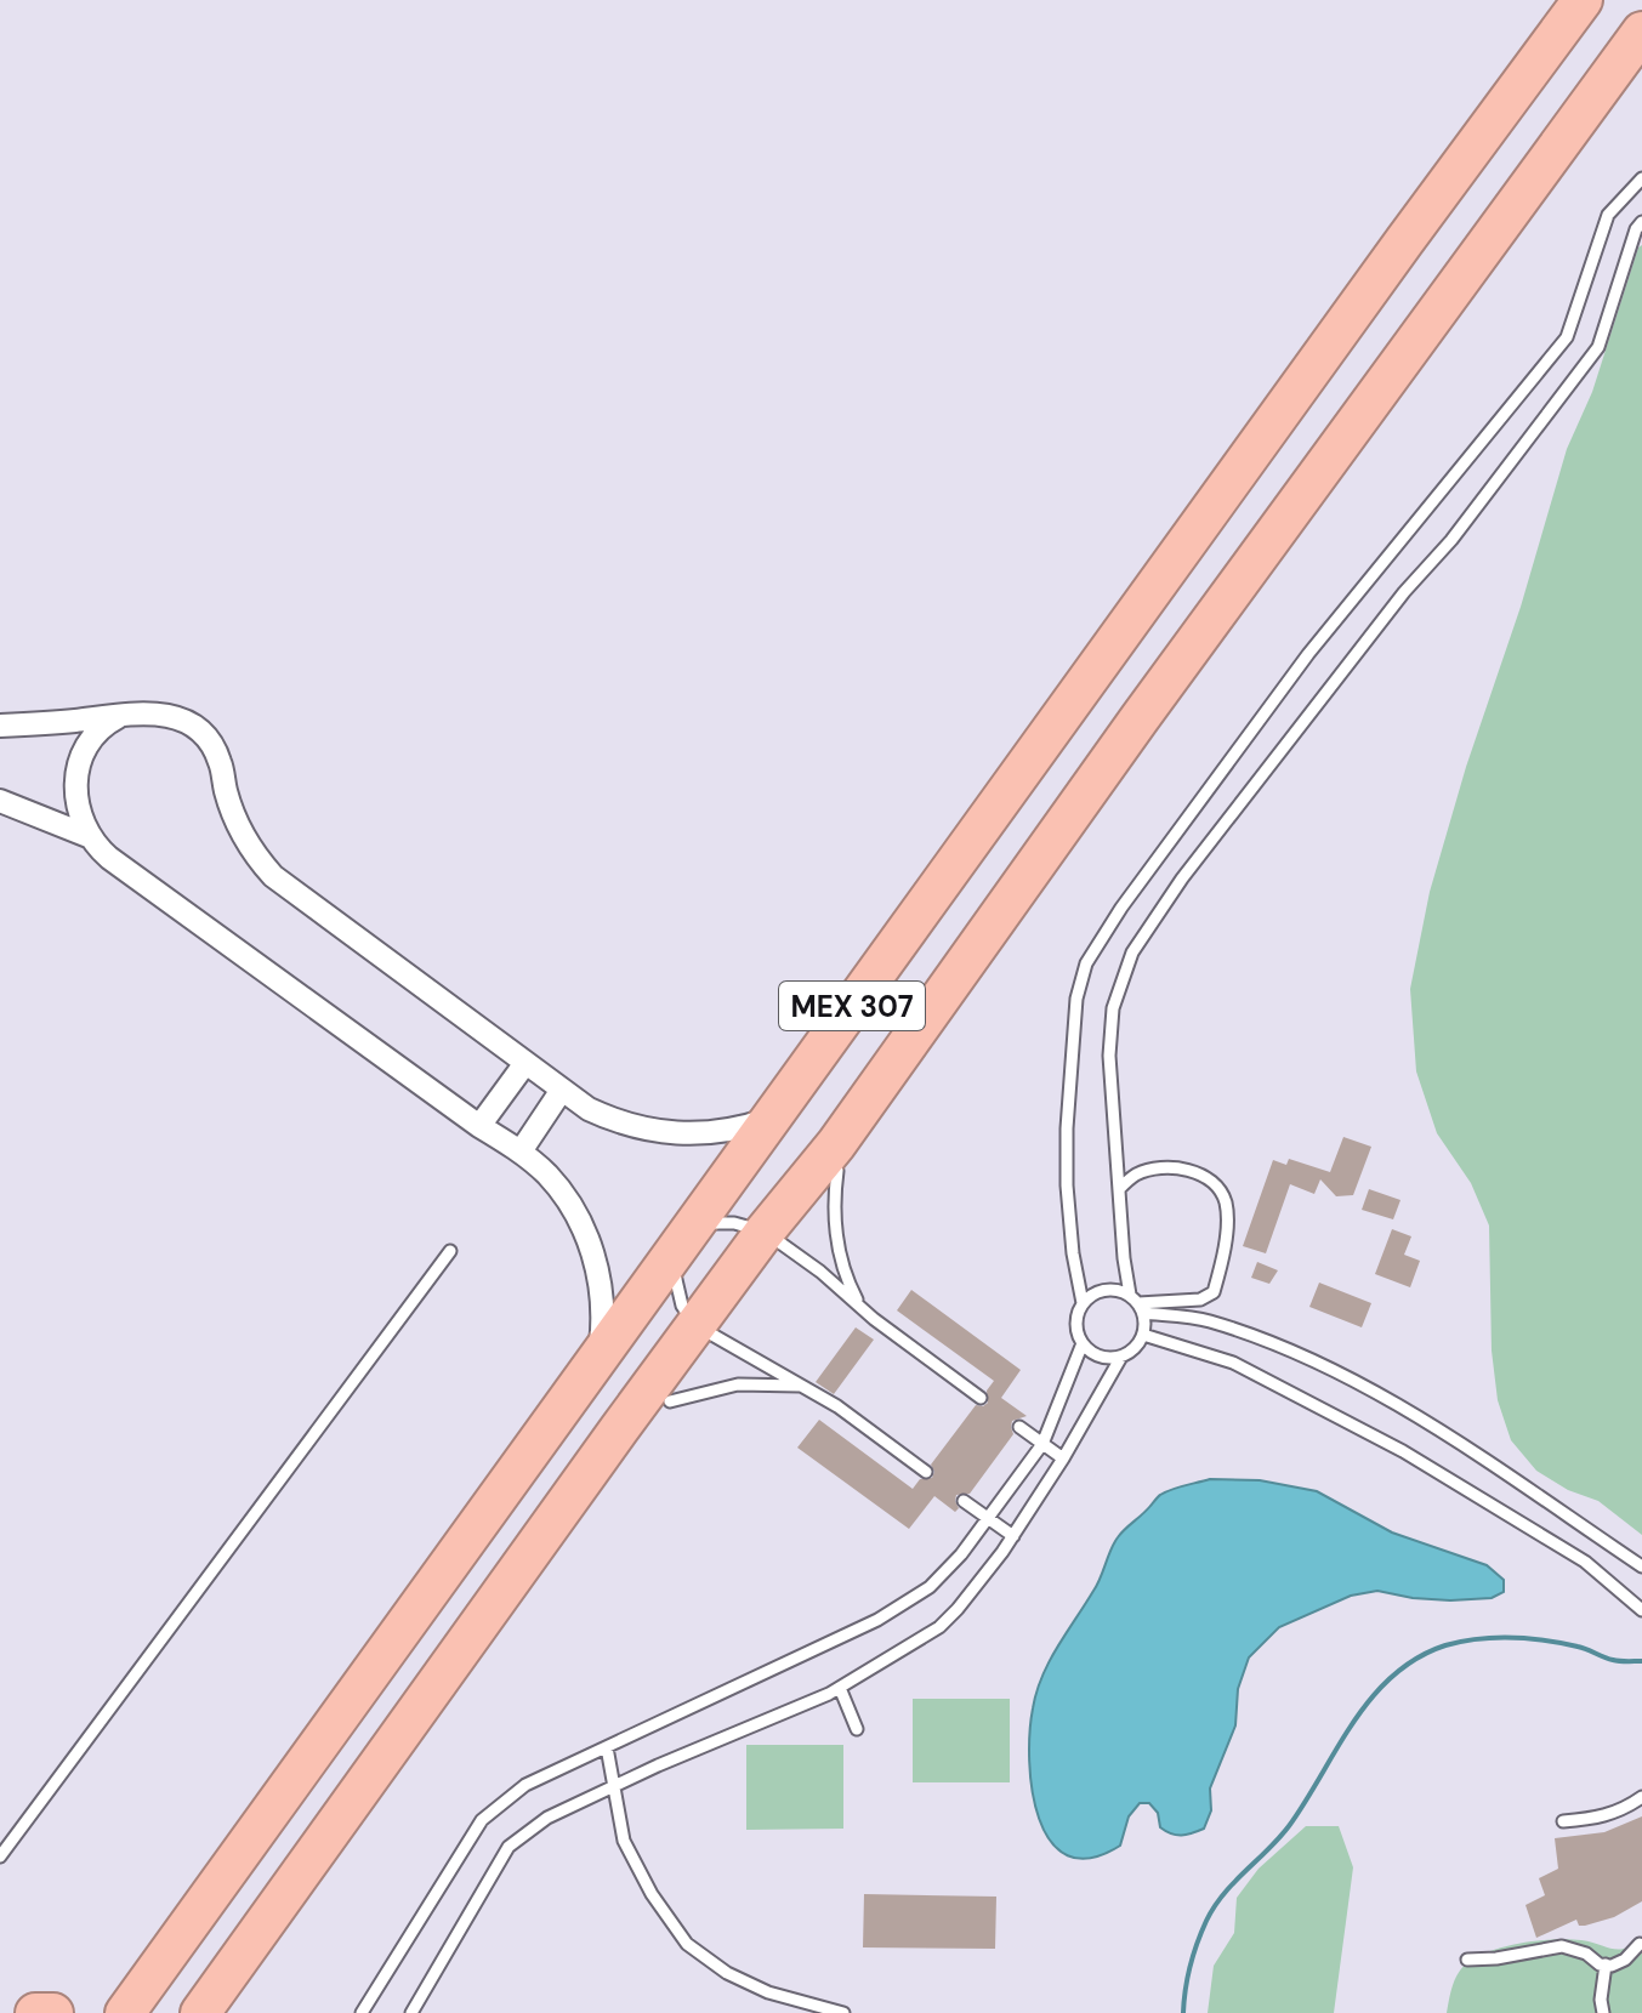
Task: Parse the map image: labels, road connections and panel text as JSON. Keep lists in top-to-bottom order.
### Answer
{
  "streets": {
    "highway": ["MEX 307"]
  }
}
